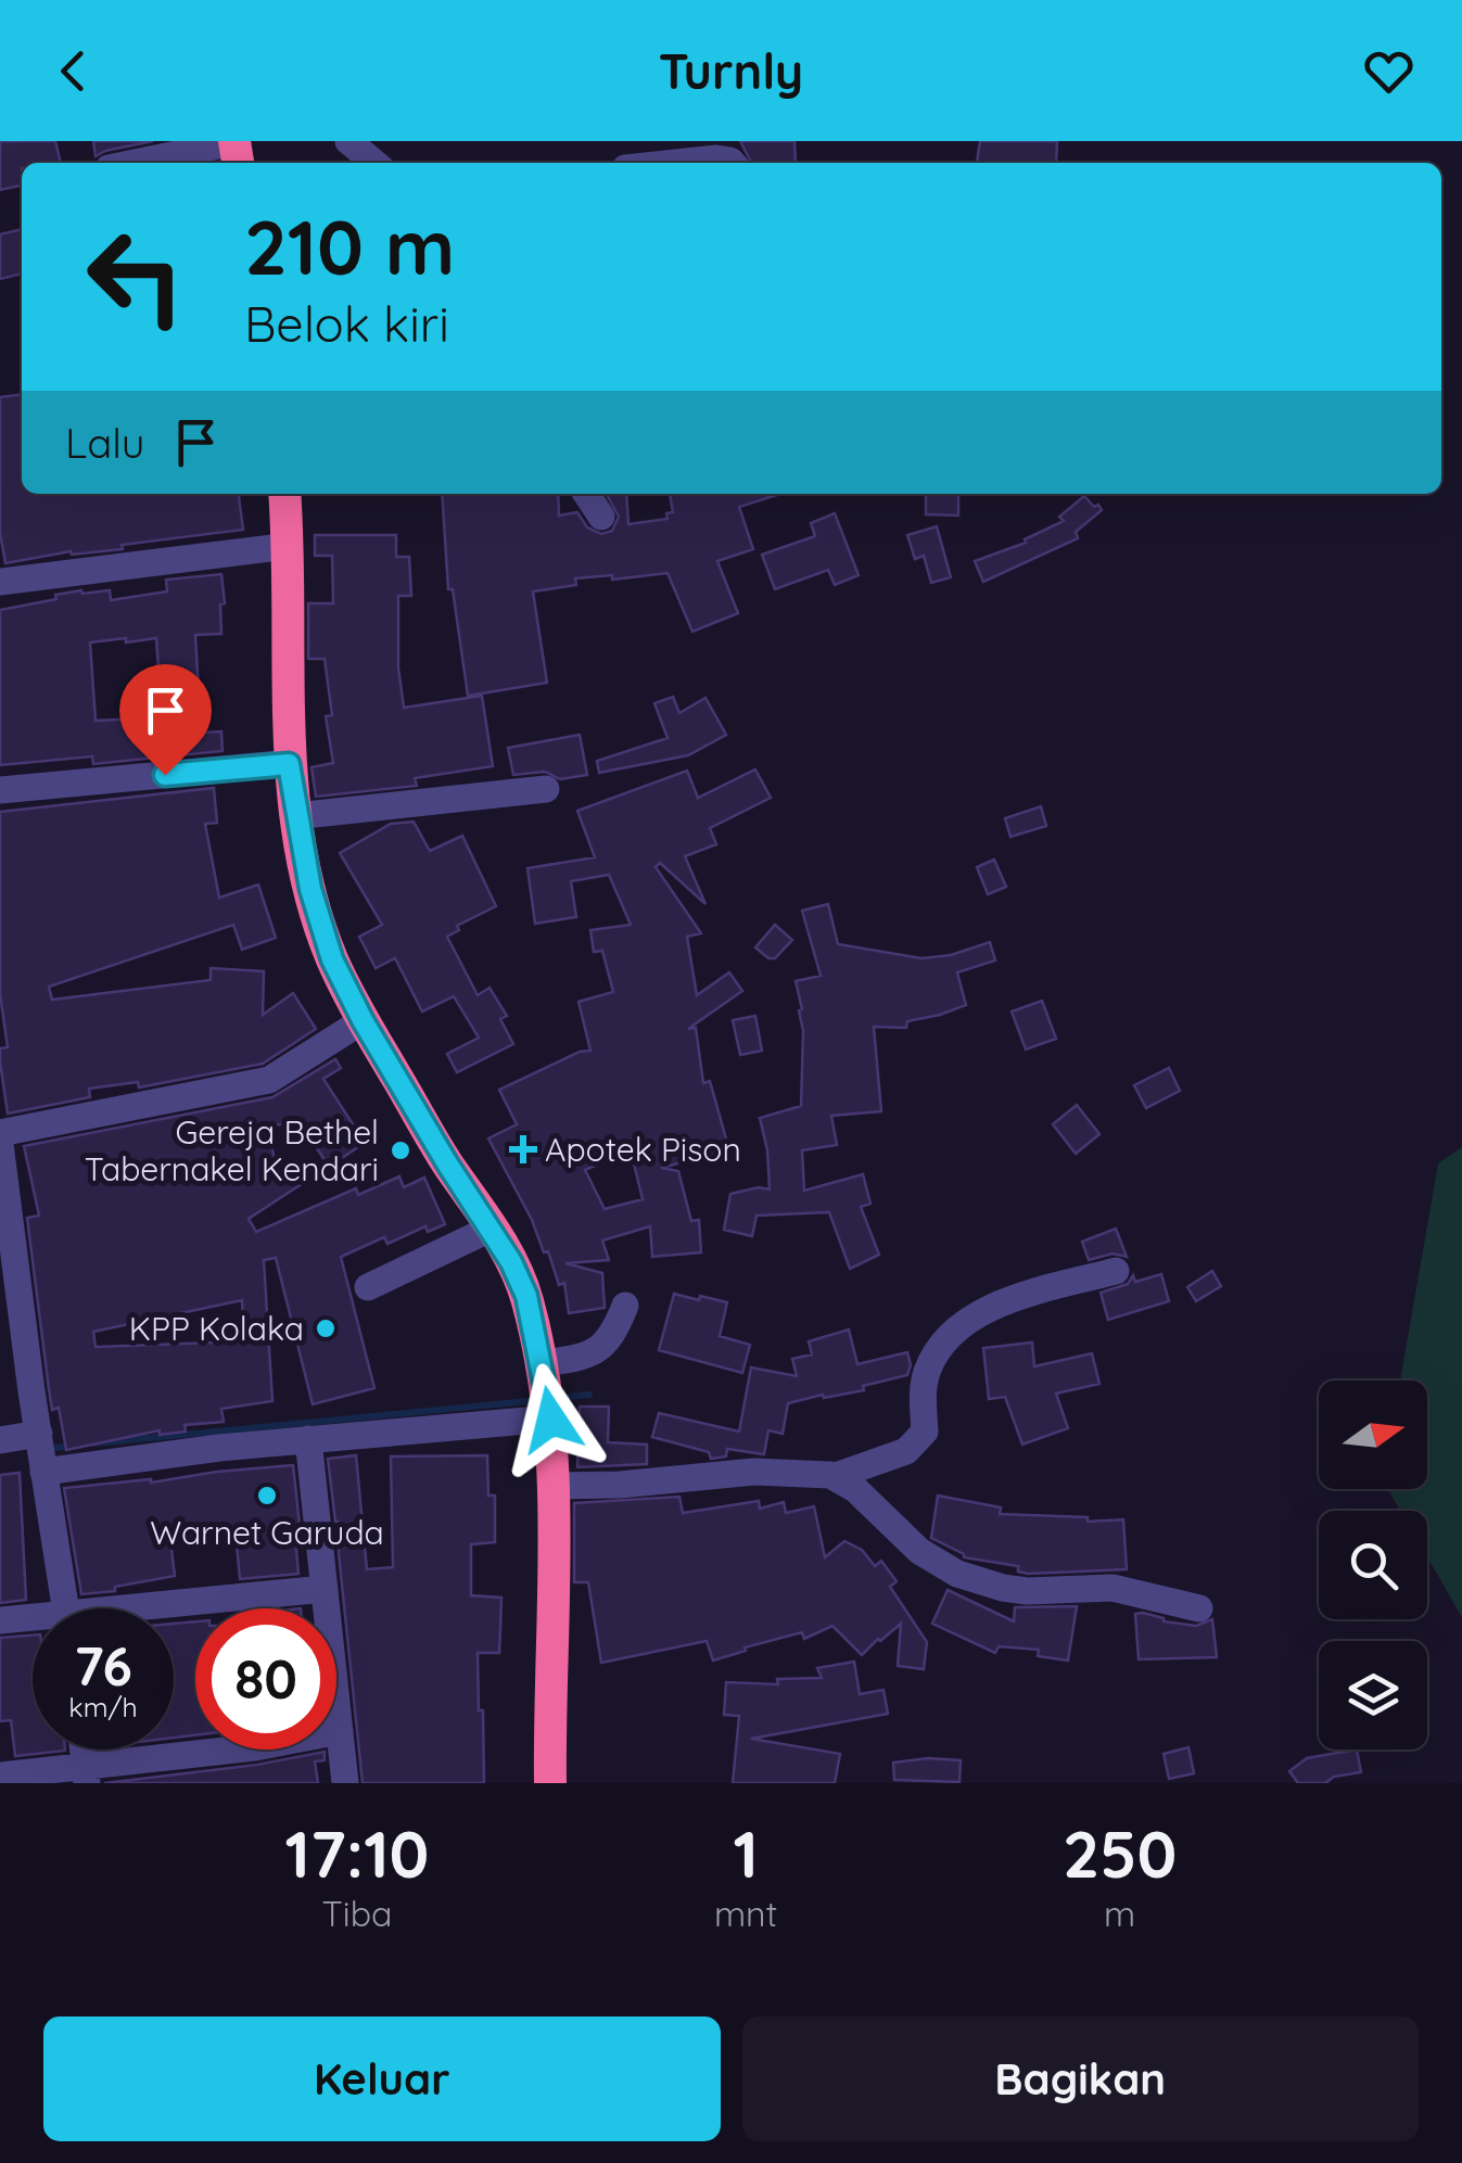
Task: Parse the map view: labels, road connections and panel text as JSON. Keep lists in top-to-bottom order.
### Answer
{
  "places": {
    "health": ["Apotek Pison"],
    "other": ["Gereja Bethel Tabernakel Kendari", "KPP Kolaka", "Warnet Garuda"]
  },
  "north": "right",
  "page": {
    "header": "Turnly",
    "turn": ["210 m", "Belok kiri"],
    "then": "Lalu",
    "speed": "76 km/h",
    "limit": "80",
    "eta": [
      "17:10",
      "Tiba",
      "1",
      "mnt",
      "250",
      "m"
    ],
    "buttons": ["Keluar", "Bagikan"]
  }
}
